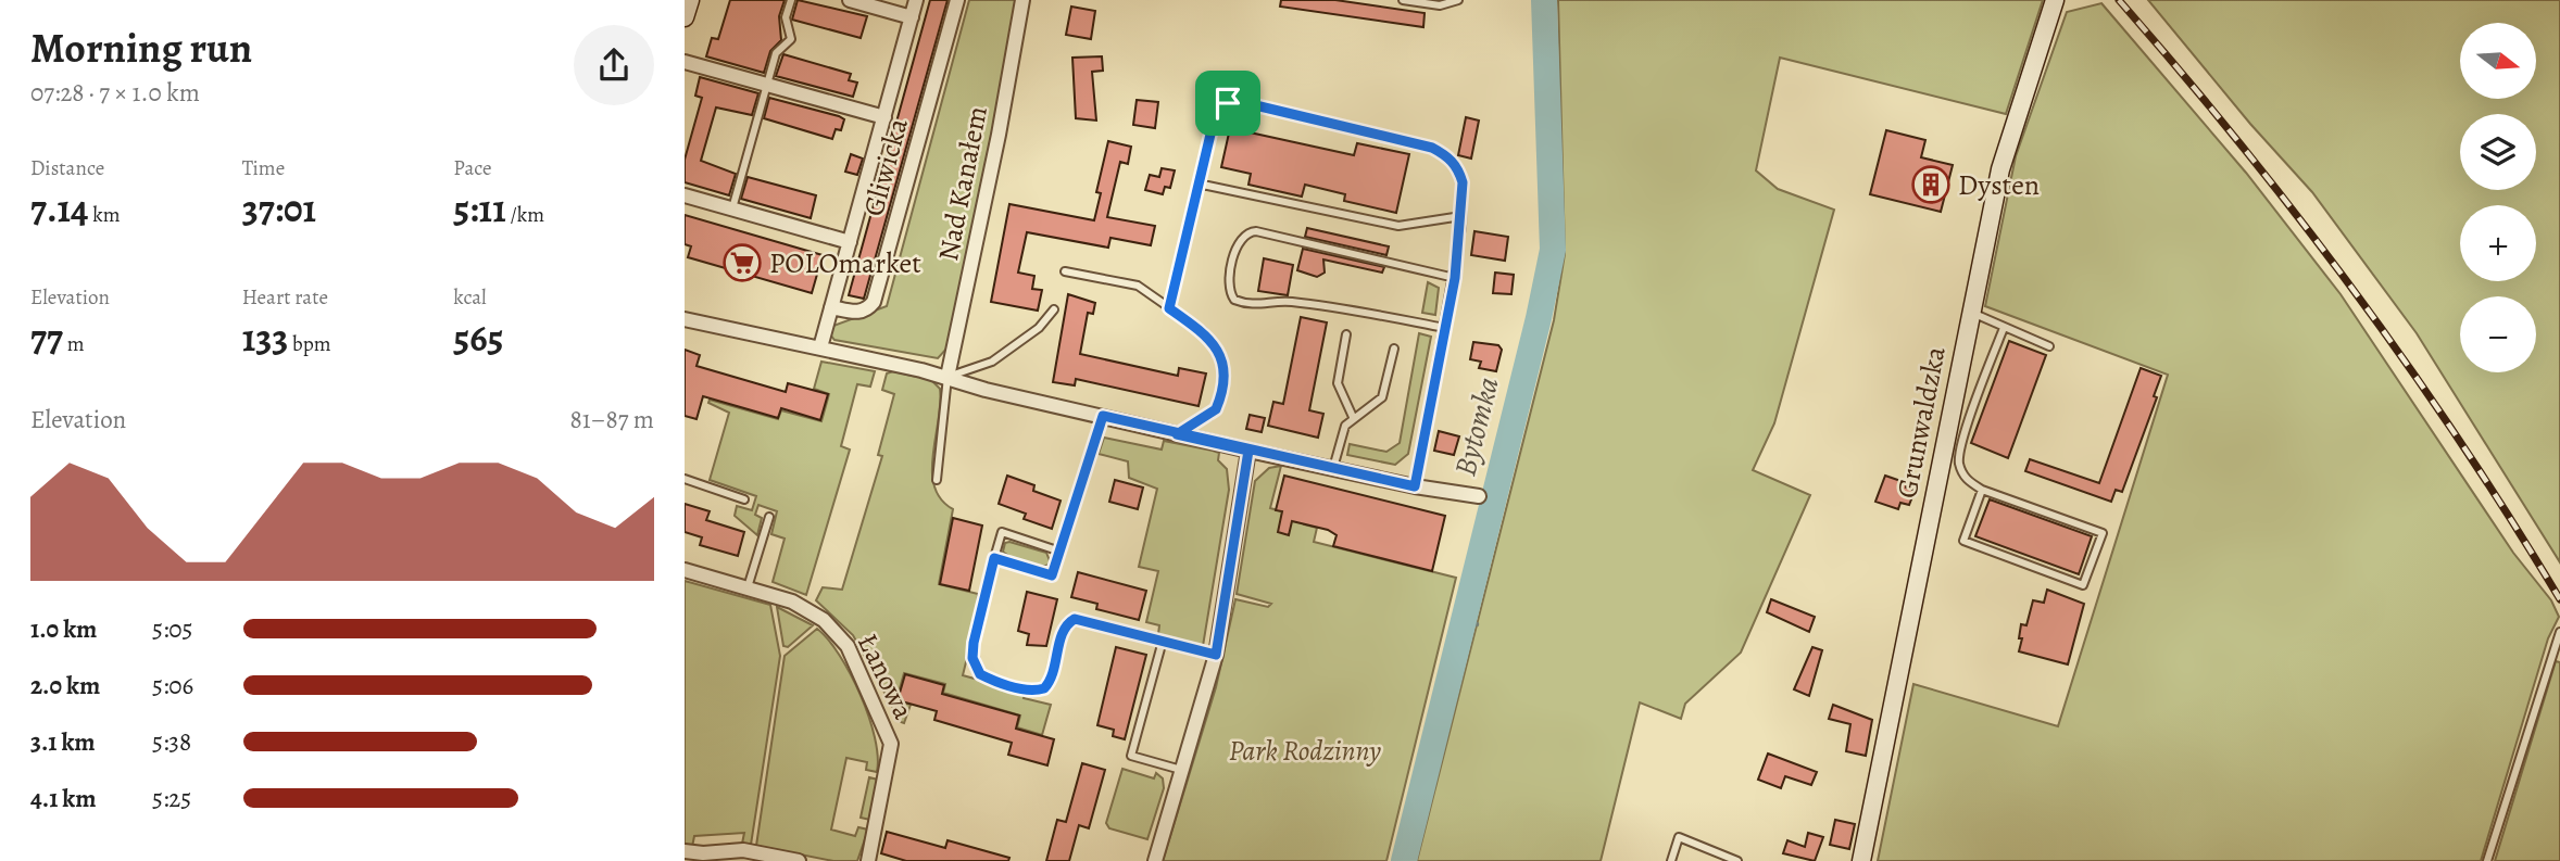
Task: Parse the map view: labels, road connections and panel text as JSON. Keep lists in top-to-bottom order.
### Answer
{
  "streets": {
    "street": [
      "Gliwicka",
      "Nad Kanałem",
      "Grunwaldzka",
      "Łanowa"
    ]
  },
  "water": ["Bytomka"],
  "parks": ["Park Rodzinny"],
  "places": {
    "building": ["Dysten"],
    "supermarket": ["POLOmarket"]
  },
  "north": "right",
  "page": {
    "heading": ["Morning run", "07:28 · 7 × 1.0 km"],
    "map_buttons": ["+", "−"],
    "stats": [
      ["Distance", "7.14 km"],
      ["Time", "37:01"],
      ["Pace", "5:11 /km"],
      ["Elevation", "77 m"],
      ["Heart rate", "133 bpm"],
      ["kcal", "565"]
    ],
    "chart": ["Elevation", "81–87 m"],
    "list": [
      {
        "name": "1.0 km",
        "note": "5:05"
      },
      {
        "name": "2.0 km",
        "note": "5:06"
      },
      {
        "name": "3.1 km",
        "note": "5:38"
      },
      {
        "name": "4.1 km",
        "note": "5:25"
      }
    ]
  }
}
